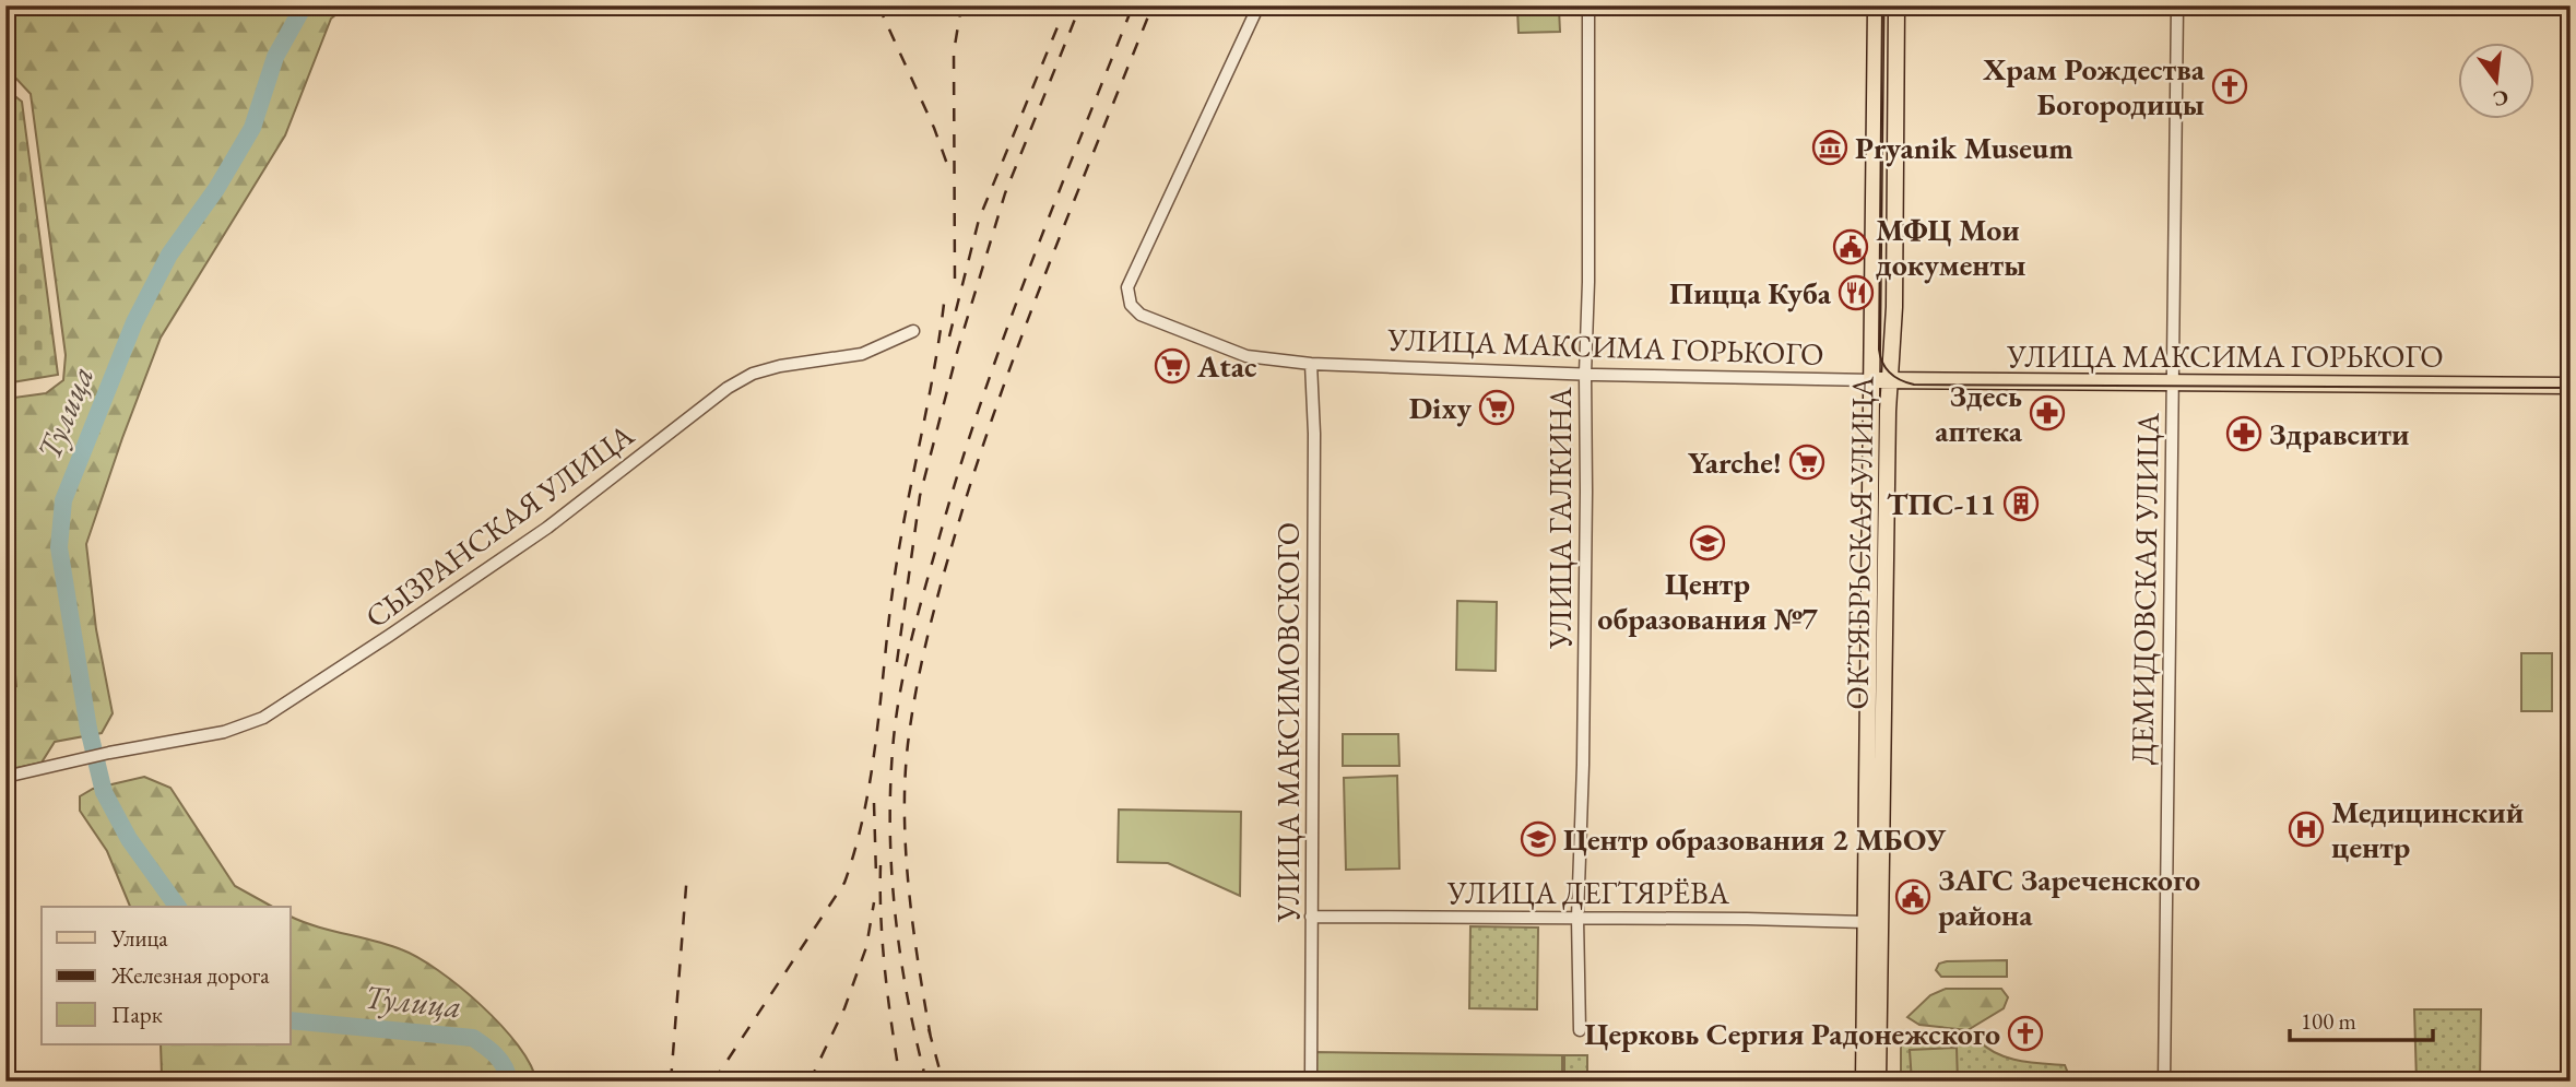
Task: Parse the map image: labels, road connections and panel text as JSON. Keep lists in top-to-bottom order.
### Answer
{
  "streets": {
    "main road": ["УЛИЦА МАКСИМА ГОРЬКОГО", "ОКТЯБРЬСКАЯ УЛИЦА"],
    "street": [
      "УЛИЦА ГАЛКИНА",
      "СЫЗРАНСКАЯ УЛИЦА",
      "ДЕМИДОВСКАЯ УЛИЦА",
      "УЛИЦА МАКСИМОВСКОГО",
      "УЛИЦА ДЕГТЯРЁВА"
    ]
  },
  "crossings": [
    ["УЛИЦА МАКСИМА ГОРЬКОГО", "УЛИЦА ГАЛКИНА"],
    ["УЛИЦА МАКСИМА ГОРЬКОГО", "ОКТЯБРЬСКАЯ УЛИЦА"],
    ["УЛИЦА МАКСИМА ГОРЬКОГО", "ДЕМИДОВСКАЯ УЛИЦА"],
    ["УЛИЦА МАКСИМА ГОРЬКОГО", "УЛИЦА МАКСИМОВСКОГО"],
    ["УЛИЦА ГАЛКИНА", "УЛИЦА ДЕГТЯРЁВА"],
    ["ОКТЯБРЬСКАЯ УЛИЦА", "УЛИЦА ДЕГТЯРЁВА"],
    ["УЛИЦА МАКСИМОВСКОГО", "УЛИЦА ДЕГТЯРЁВА"]
  ],
  "water": ["Тулица"],
  "places": {
    "church": ["Храм Рождества Богородицы", "Церковь Сергия Радонежского"],
    "museum": ["Pryanik Museum"],
    "public building": ["МФЦ Мои документы", "ЗАГС Зареченского района"],
    "restaurant": ["Пицца Куба"],
    "supermarket": ["Atac", "Dixy", "Yarche!"],
    "pharmacy": ["Здесь аптека", "Здравсити"],
    "building": ["ТПС-11"],
    "school or university": ["Центр образования №7", "Центр образования 2 МБОУ"],
    "hospital": ["Медицинский центр"]
  },
  "legend": ["Улица", "Железная дорога", "Парк"],
  "scale_bar": "100 m",
  "north": "bottom"
}
